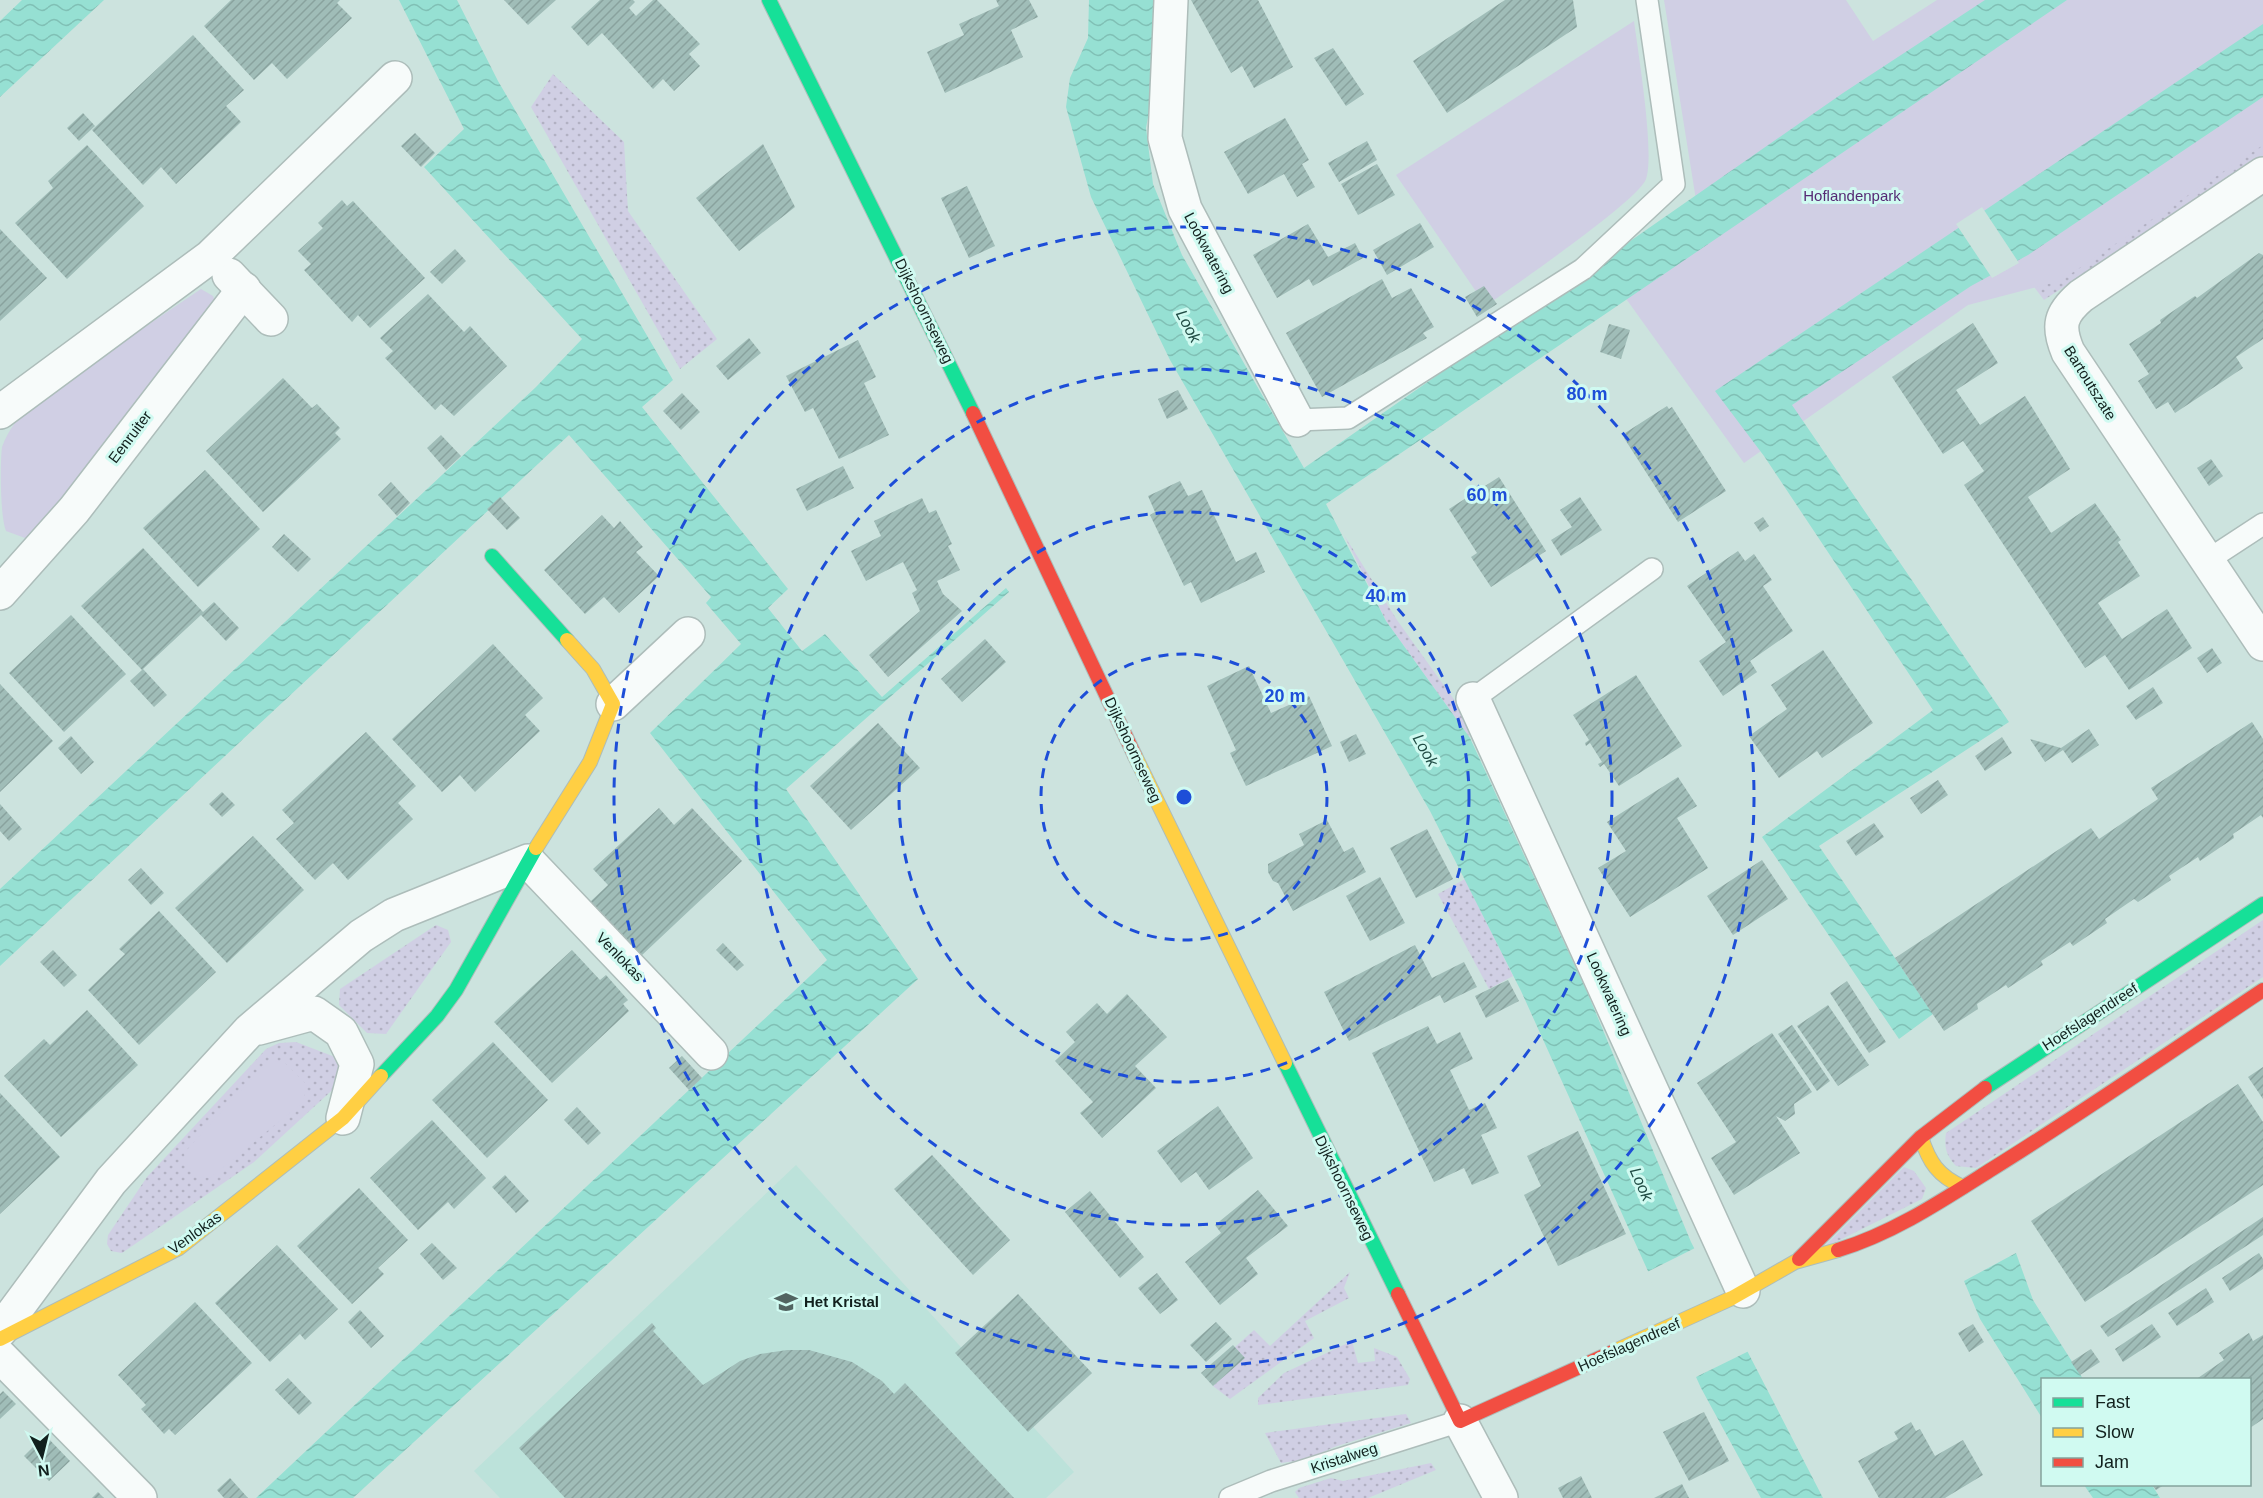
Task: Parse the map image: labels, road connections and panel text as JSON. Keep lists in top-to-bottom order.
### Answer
{
  "streets": {
    "street": [
      "Lookwatering",
      "Dijkshoornseweg",
      "Bartoutszate",
      "Eenruiter",
      "Venlokas",
      "Hoefslagendreef"
    ],
    "lane": ["Kristalweg"]
  },
  "crossings": [
    ["Lookwatering", "Hoefslagendreef"],
    ["Dijkshoornseweg", "Hoefslagendreef"],
    ["Dijkshoornseweg", "Kristalweg"],
    ["Hoefslagendreef", "Kristalweg"]
  ],
  "water": ["Look"],
  "parks": ["Hoflandenpark"],
  "places": {
    "school or university": ["Het Kristal"]
  },
  "legend": ["Fast", "Slow", "Jam"],
  "north": "bottom",
  "rings": [
    "80 m",
    "60 m",
    "40 m",
    "20 m"
  ]
}
